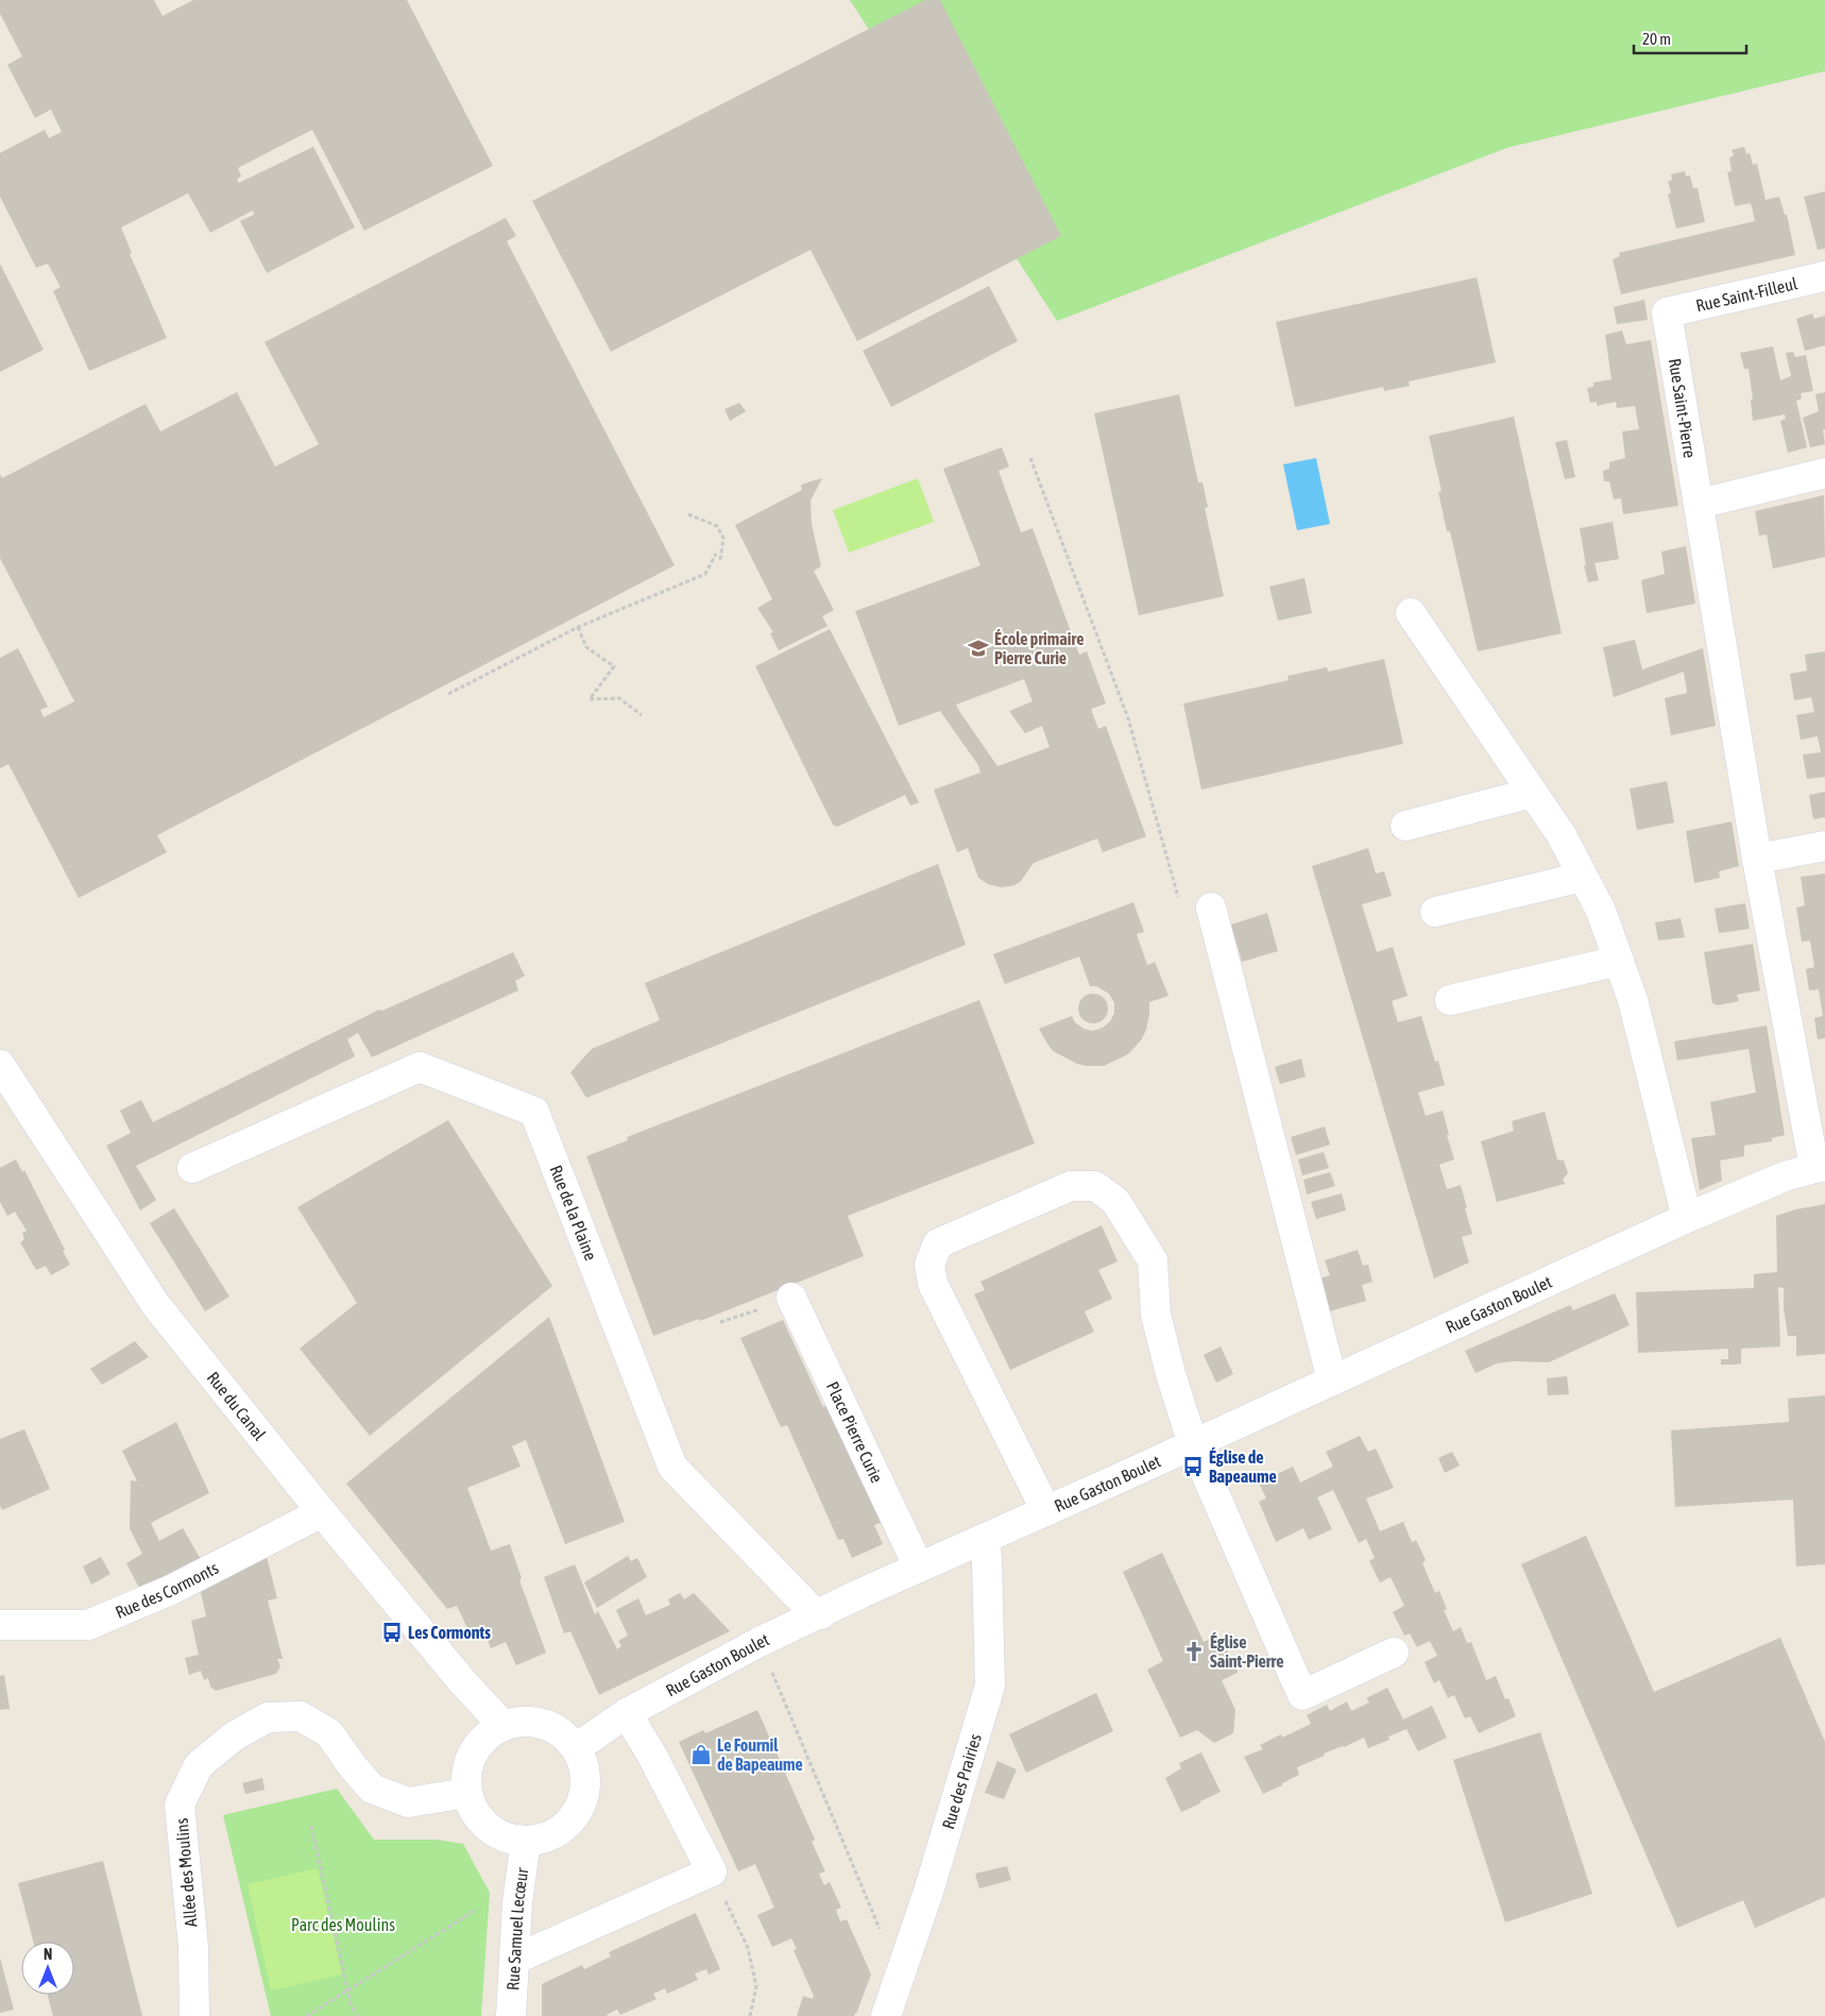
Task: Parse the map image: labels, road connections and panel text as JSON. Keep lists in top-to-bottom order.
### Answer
{
  "streets": {
    "street": [
      "Rue Saint-Filleul",
      "Rue Saint-Pierre",
      "Rue de la Plaine",
      "Rue Gaston Boulet",
      "Rue du Canal",
      "Place Pierre Curie",
      "Rue des Cormonts",
      "Rue des Prairies",
      "Allée des Moulins",
      "Rue Samuel Lecœur"
    ]
  },
  "crossings": [
    ["Rue Saint-Filleul", "Rue Saint-Pierre"],
    ["Rue Saint-Pierre", "Rue Gaston Boulet"],
    ["Rue de la Plaine", "Rue Gaston Boulet"],
    ["Rue Gaston Boulet", "Rue du Canal"],
    ["Rue Gaston Boulet", "Place Pierre Curie"],
    ["Rue Gaston Boulet", "Rue des Prairies"],
    ["Rue Gaston Boulet", "Allée des Moulins"],
    ["Rue Gaston Boulet", "Rue Samuel Lecœur"],
    ["Rue du Canal", "Rue des Cormonts"],
    ["Rue du Canal", "Allée des Moulins"],
    ["Rue du Canal", "Rue Samuel Lecœur"],
    ["Allée des Moulins", "Rue Samuel Lecœur"]
  ],
  "parks": ["Parc des Moulins"],
  "places": {
    "school or university": ["École primaire Pierre Curie"],
    "bus stop": ["Église de Bapeaume", "Les Cormonts"],
    "church": ["Église Saint-Pierre"],
    "shop": ["Le Fournil de Bapeaume"]
  },
  "scale_bar": "20 m",
  "north": "top"
}
